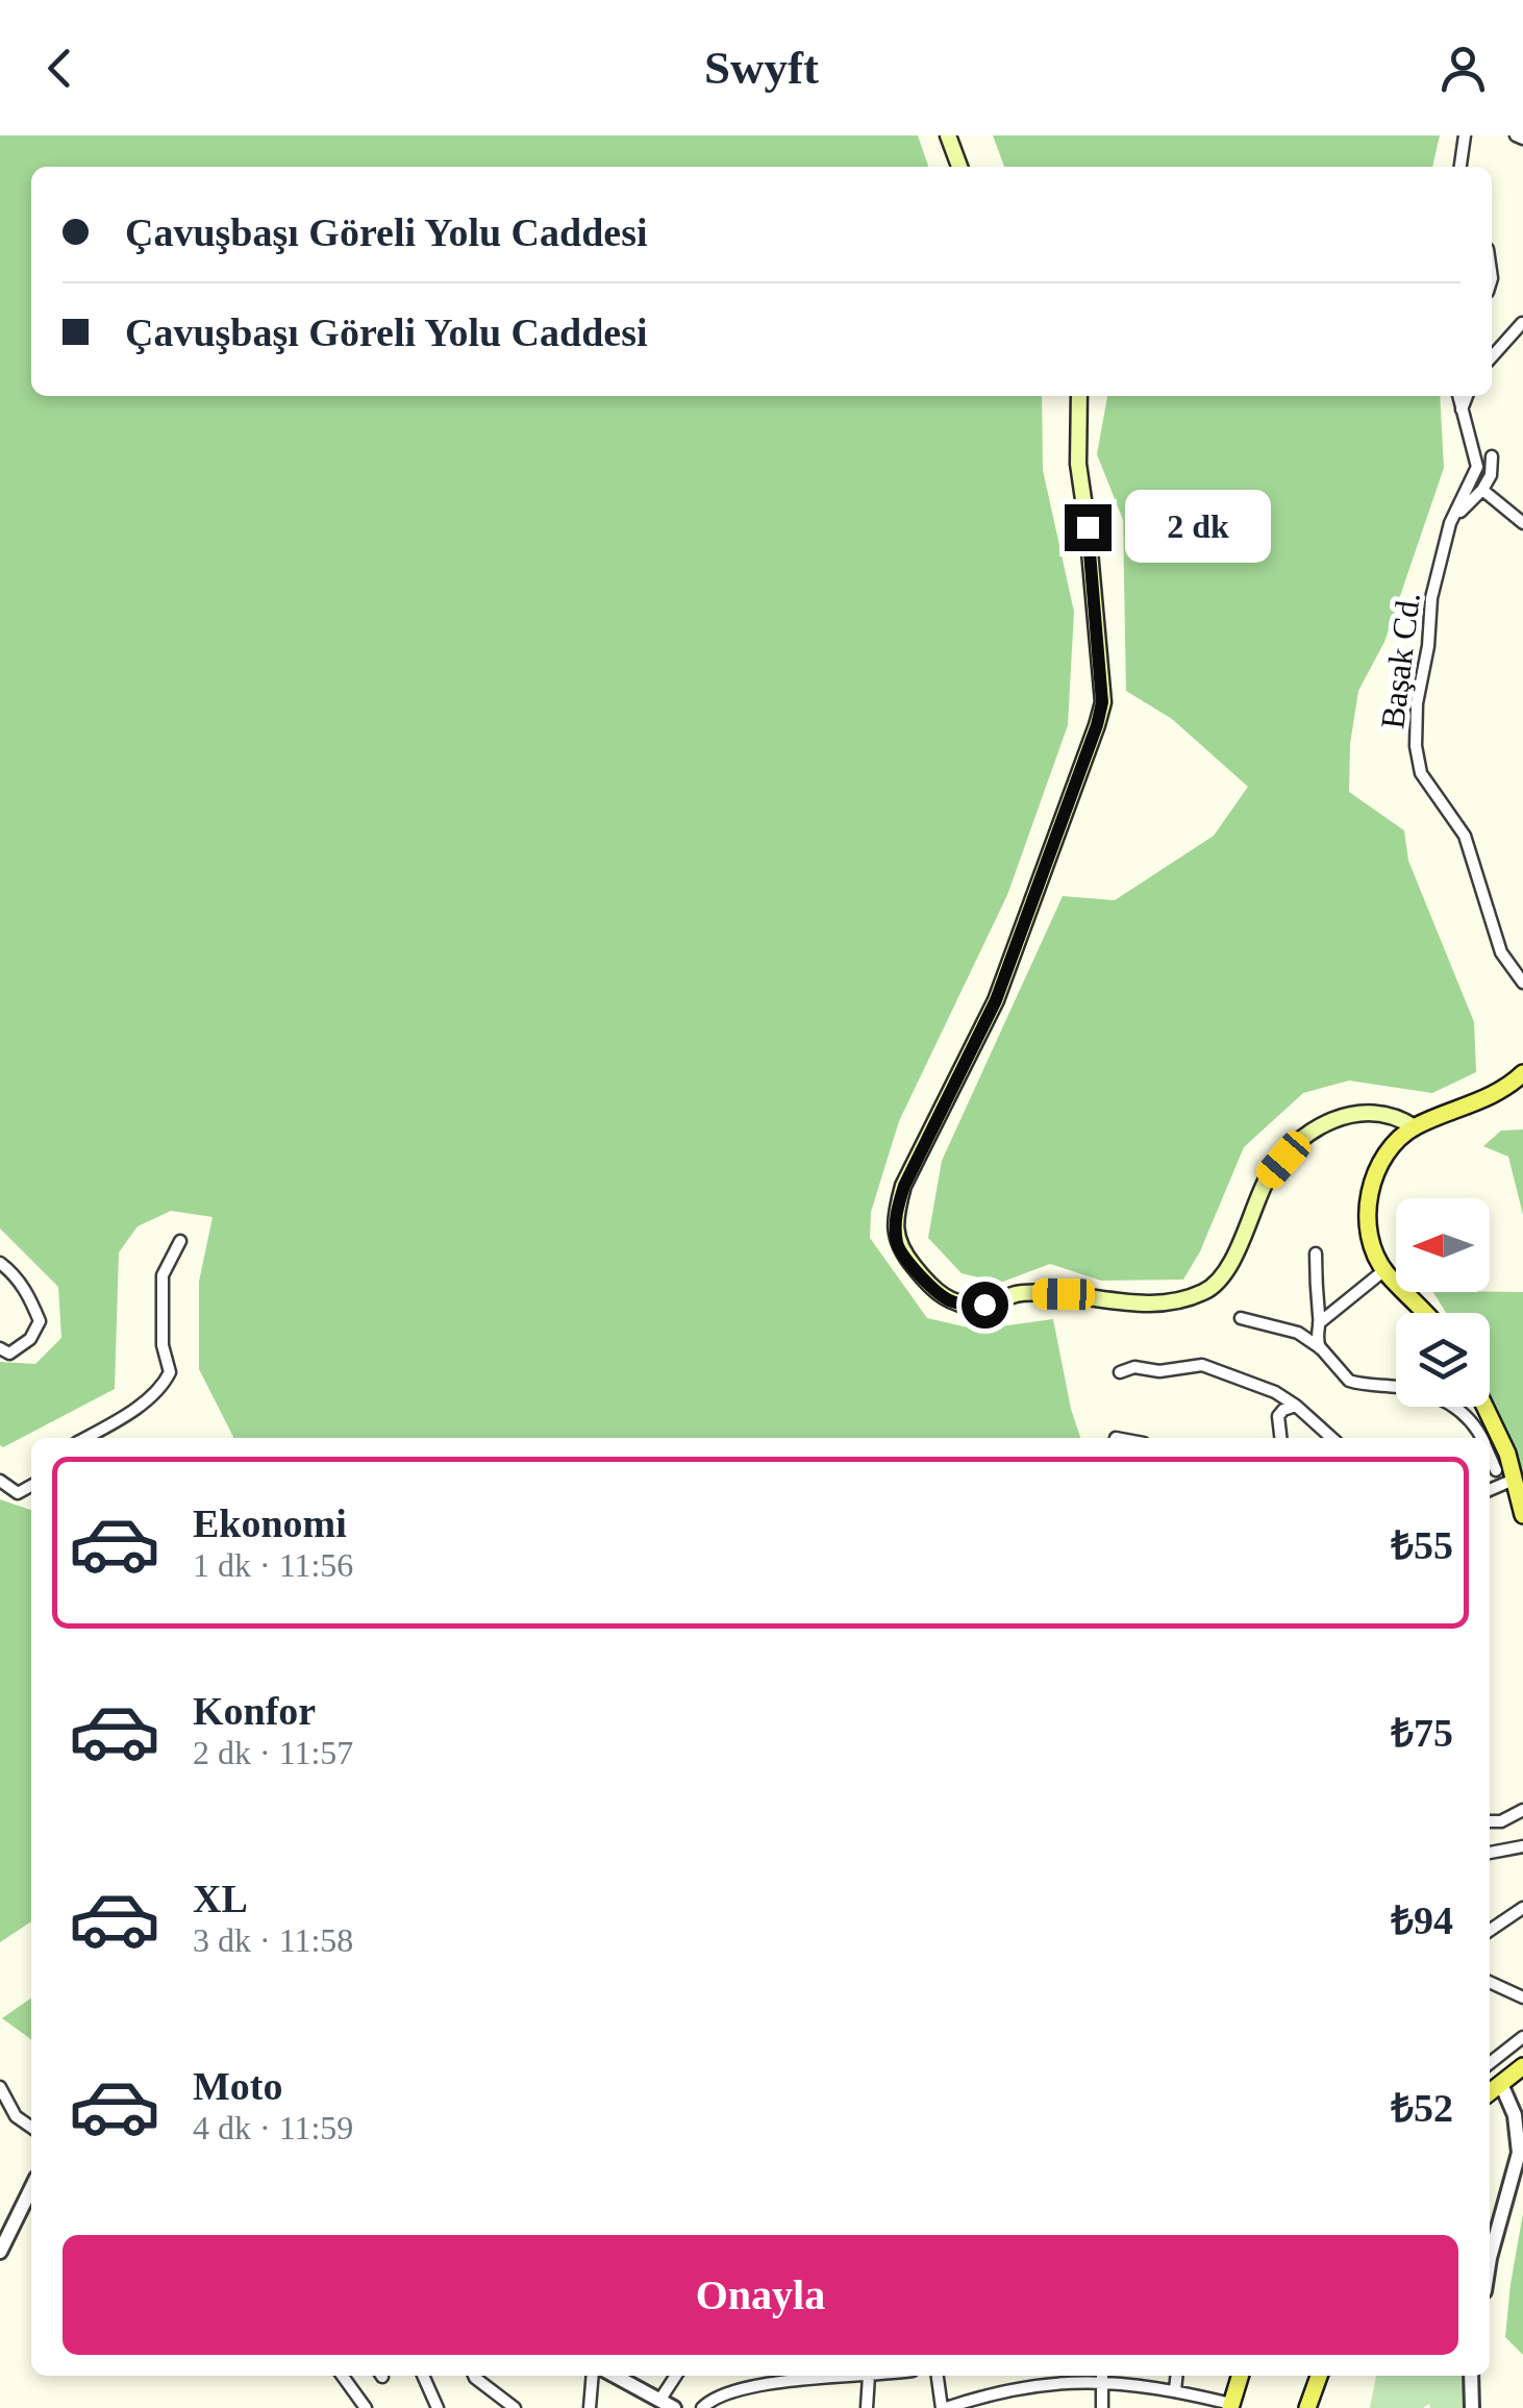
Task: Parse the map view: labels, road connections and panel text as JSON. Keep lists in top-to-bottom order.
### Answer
{
  "streets": {
    "street": ["Başak Cd."]
  },
  "north": "left",
  "page": {
    "header": "Swyft",
    "banner": ["Çavuşbaşı Göreli Yolu Caddesi", "Çavuşbaşı Göreli Yolu Caddesi"],
    "bubble": "2 dk",
    "list": [
      {
        "name": "Ekonomi",
        "note": "1 dk · 11:56",
        "value": "₺55"
      },
      {
        "name": "Konfor",
        "note": "2 dk · 11:57",
        "value": "₺75"
      },
      {
        "name": "XL",
        "note": "3 dk · 11:58",
        "value": "₺94"
      },
      {
        "name": "Moto",
        "note": "4 dk · 11:59",
        "value": "₺52"
      }
    ],
    "buttons": "Onayla"
  }
}
